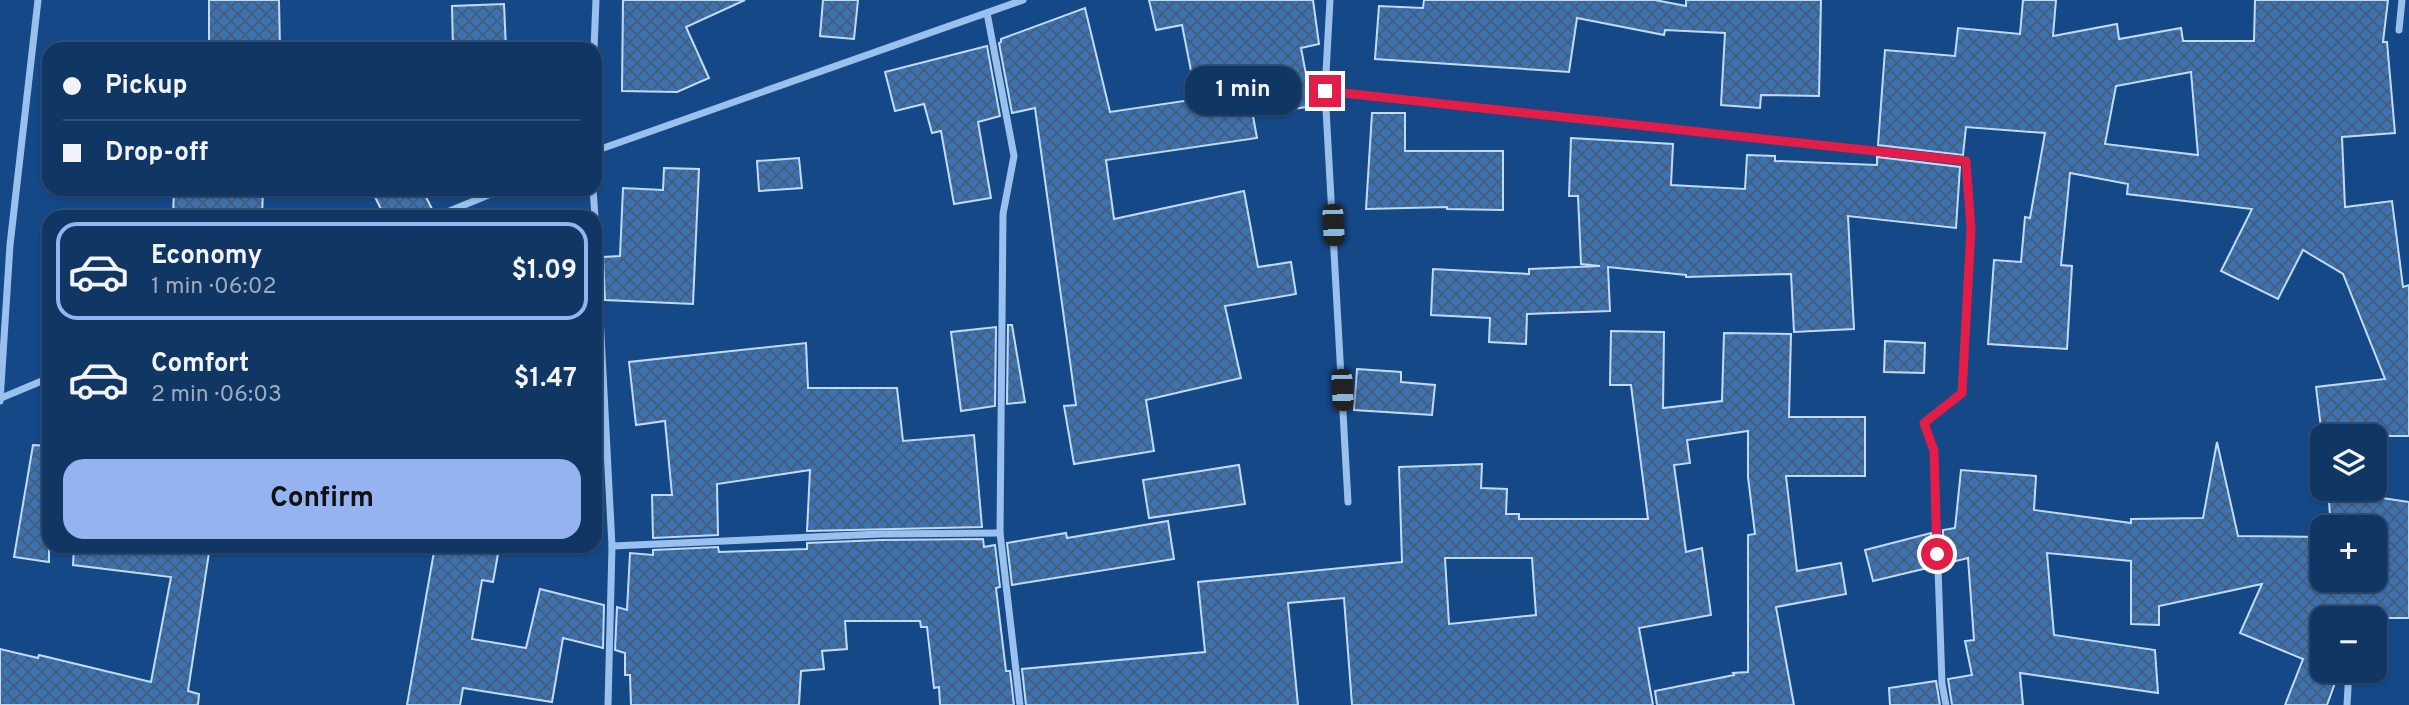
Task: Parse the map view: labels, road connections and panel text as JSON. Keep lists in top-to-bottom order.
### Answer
{
  "page": {
    "banner": ["Pickup", "Drop-off"],
    "bubble": "1 min",
    "list": [
      {
        "name": "Economy",
        "note": "1 min · 06:02",
        "value": "$1.09"
      },
      {
        "name": "Comfort",
        "note": "2 min · 06:03",
        "value": "$1.47"
      }
    ],
    "map_buttons": ["+", "−"],
    "buttons": "Confirm"
  }
}
